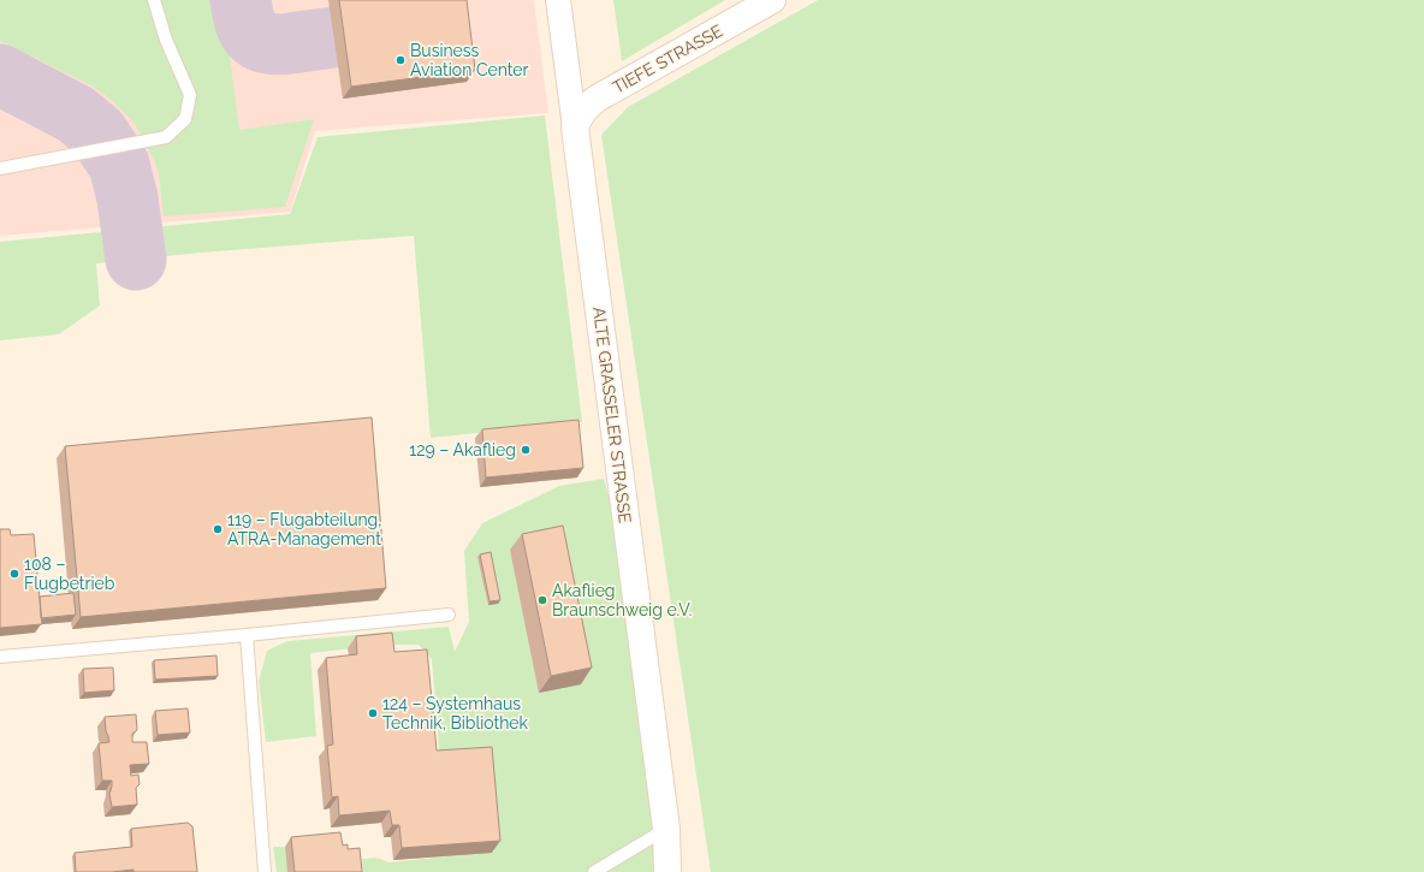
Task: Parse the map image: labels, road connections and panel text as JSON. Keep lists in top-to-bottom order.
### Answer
{
  "streets": {
    "main road": ["TIEFE STRASSE", "ALTE GRASSELER STRASSE"]
  },
  "crossings": [
    ["TIEFE STRASSE", "ALTE GRASSELER STRASSE"]
  ],
  "places": [
    "Business Aviation Center",
    "129 – Akaflieg",
    "119 – Flugabteilung, ATRA-Management",
    "108 – Flugbetrieb",
    "Akaflieg Braunschweig e.V.",
    "124 – Systemhaus Technik, Bibliothek"
  ]
}
